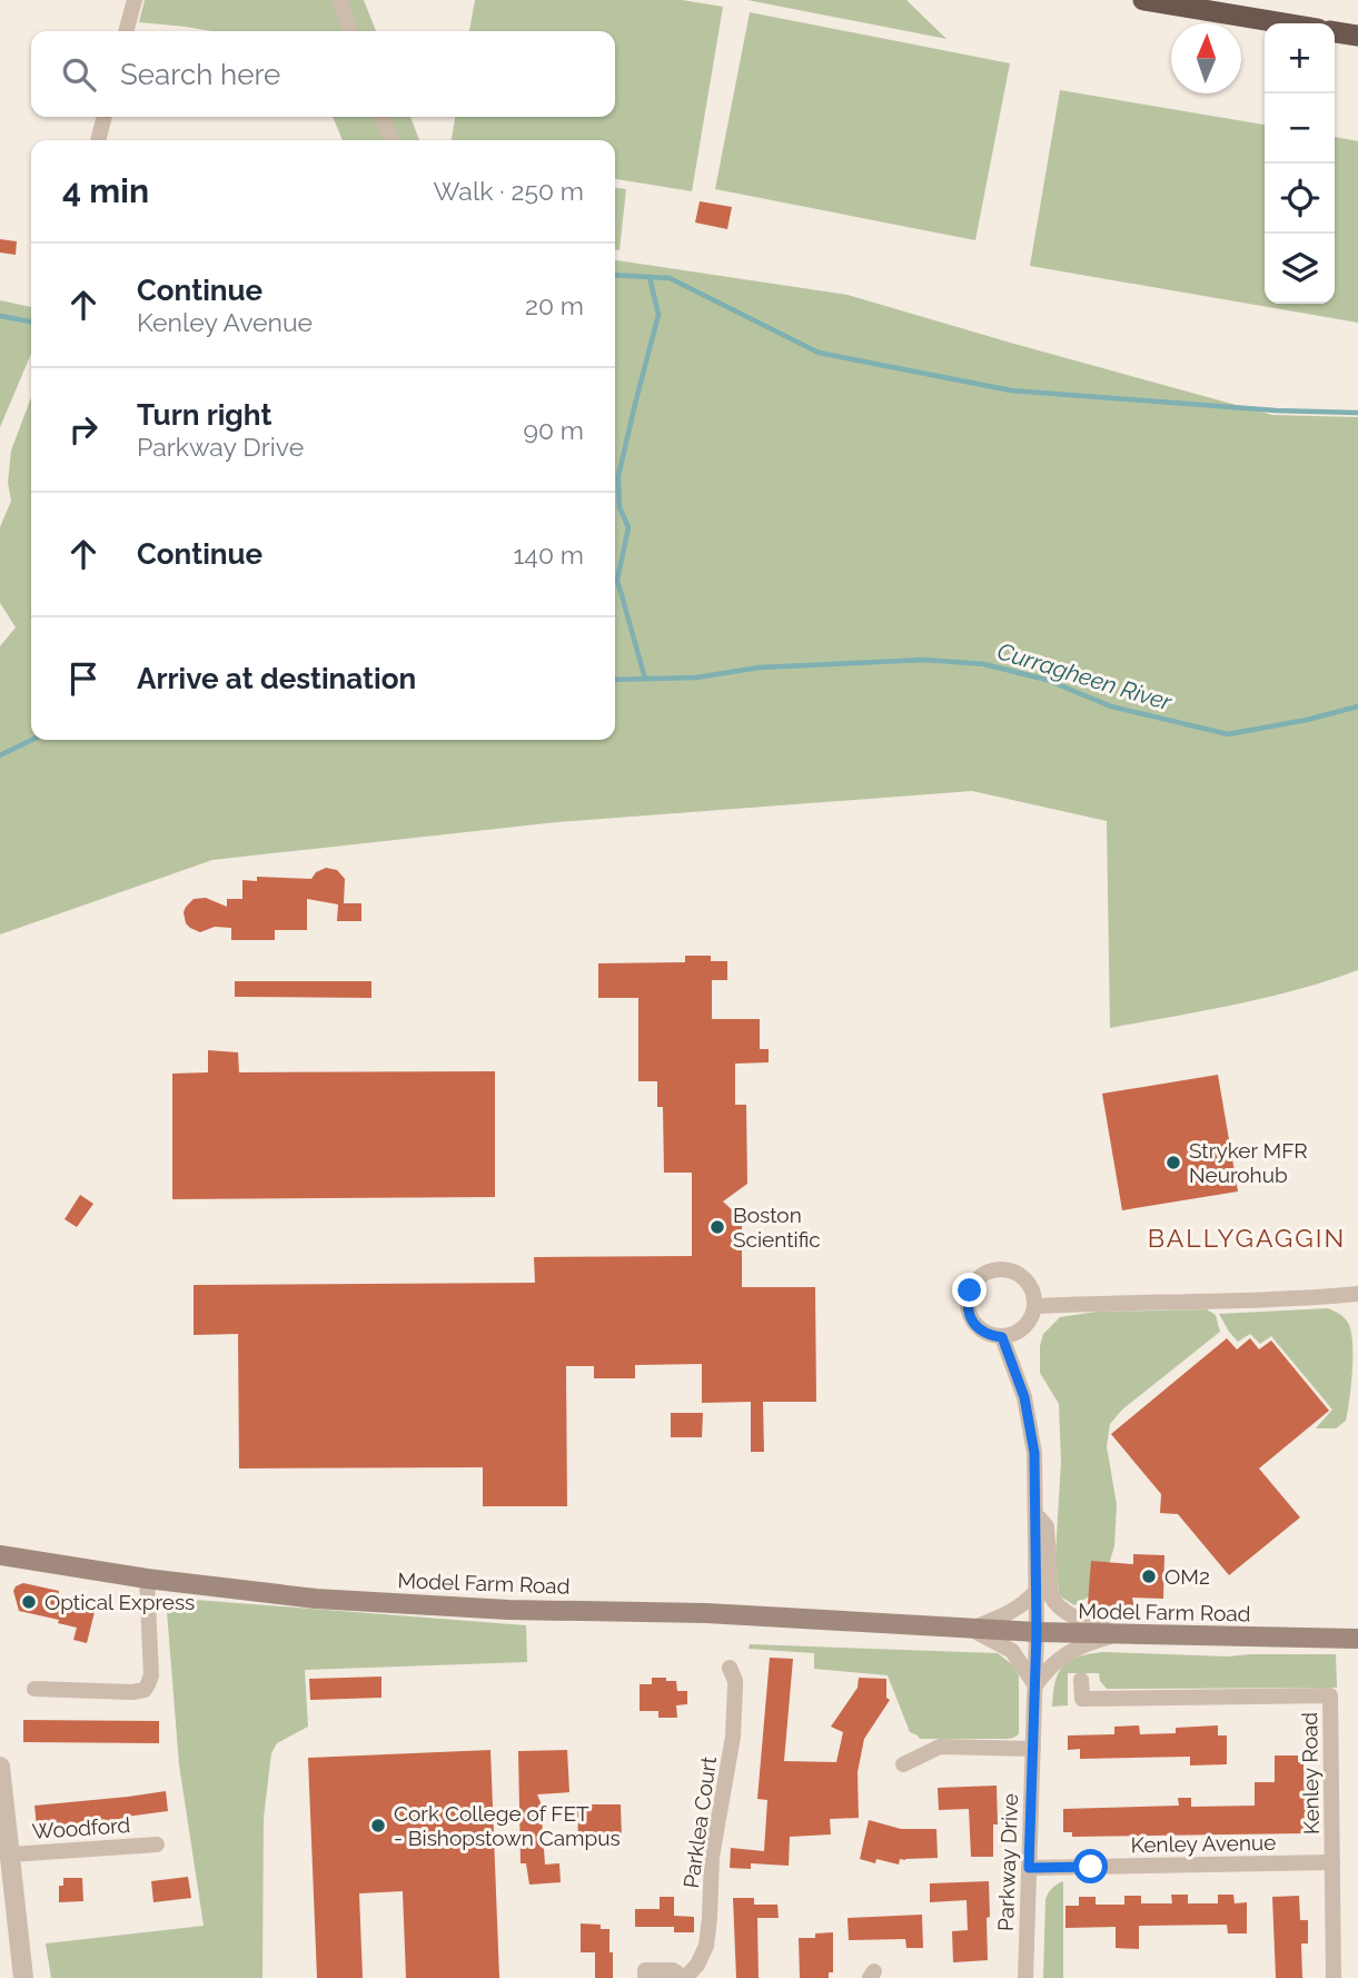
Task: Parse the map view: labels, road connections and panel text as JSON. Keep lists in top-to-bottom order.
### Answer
{
  "streets": {
    "main road": ["Model Farm Road"],
    "street": [
      "Kenley Road",
      "Parklea Court",
      "Woodford",
      "Kenley Avenue",
      "Parkway Drive"
    ]
  },
  "crossings": [
    ["Model Farm Road", "Parkway Drive"],
    ["Kenley Road", "Kenley Avenue"],
    ["Kenley Avenue", "Parkway Drive"]
  ],
  "districts": ["BALLYGAGGIN"],
  "water": ["Curragheen River"],
  "places": [
    "Stryker MFR Neurohub",
    "Boston Scientific",
    "OM2",
    "Optical Express",
    "Cork College of FET - Bishopstown Campus"
  ],
  "north": "top",
  "page": {
    "map_buttons": ["+", "−"],
    "search": "Search here",
    "heading": ["4 min", "Walk · 250 m"],
    "list": [
      ["Continue", "Kenley Avenue", "20 m"],
      ["Turn right", "Parkway Drive", "90 m"],
      ["Continue", "140 m"],
      "Arrive at destination"
    ]
  }
}
